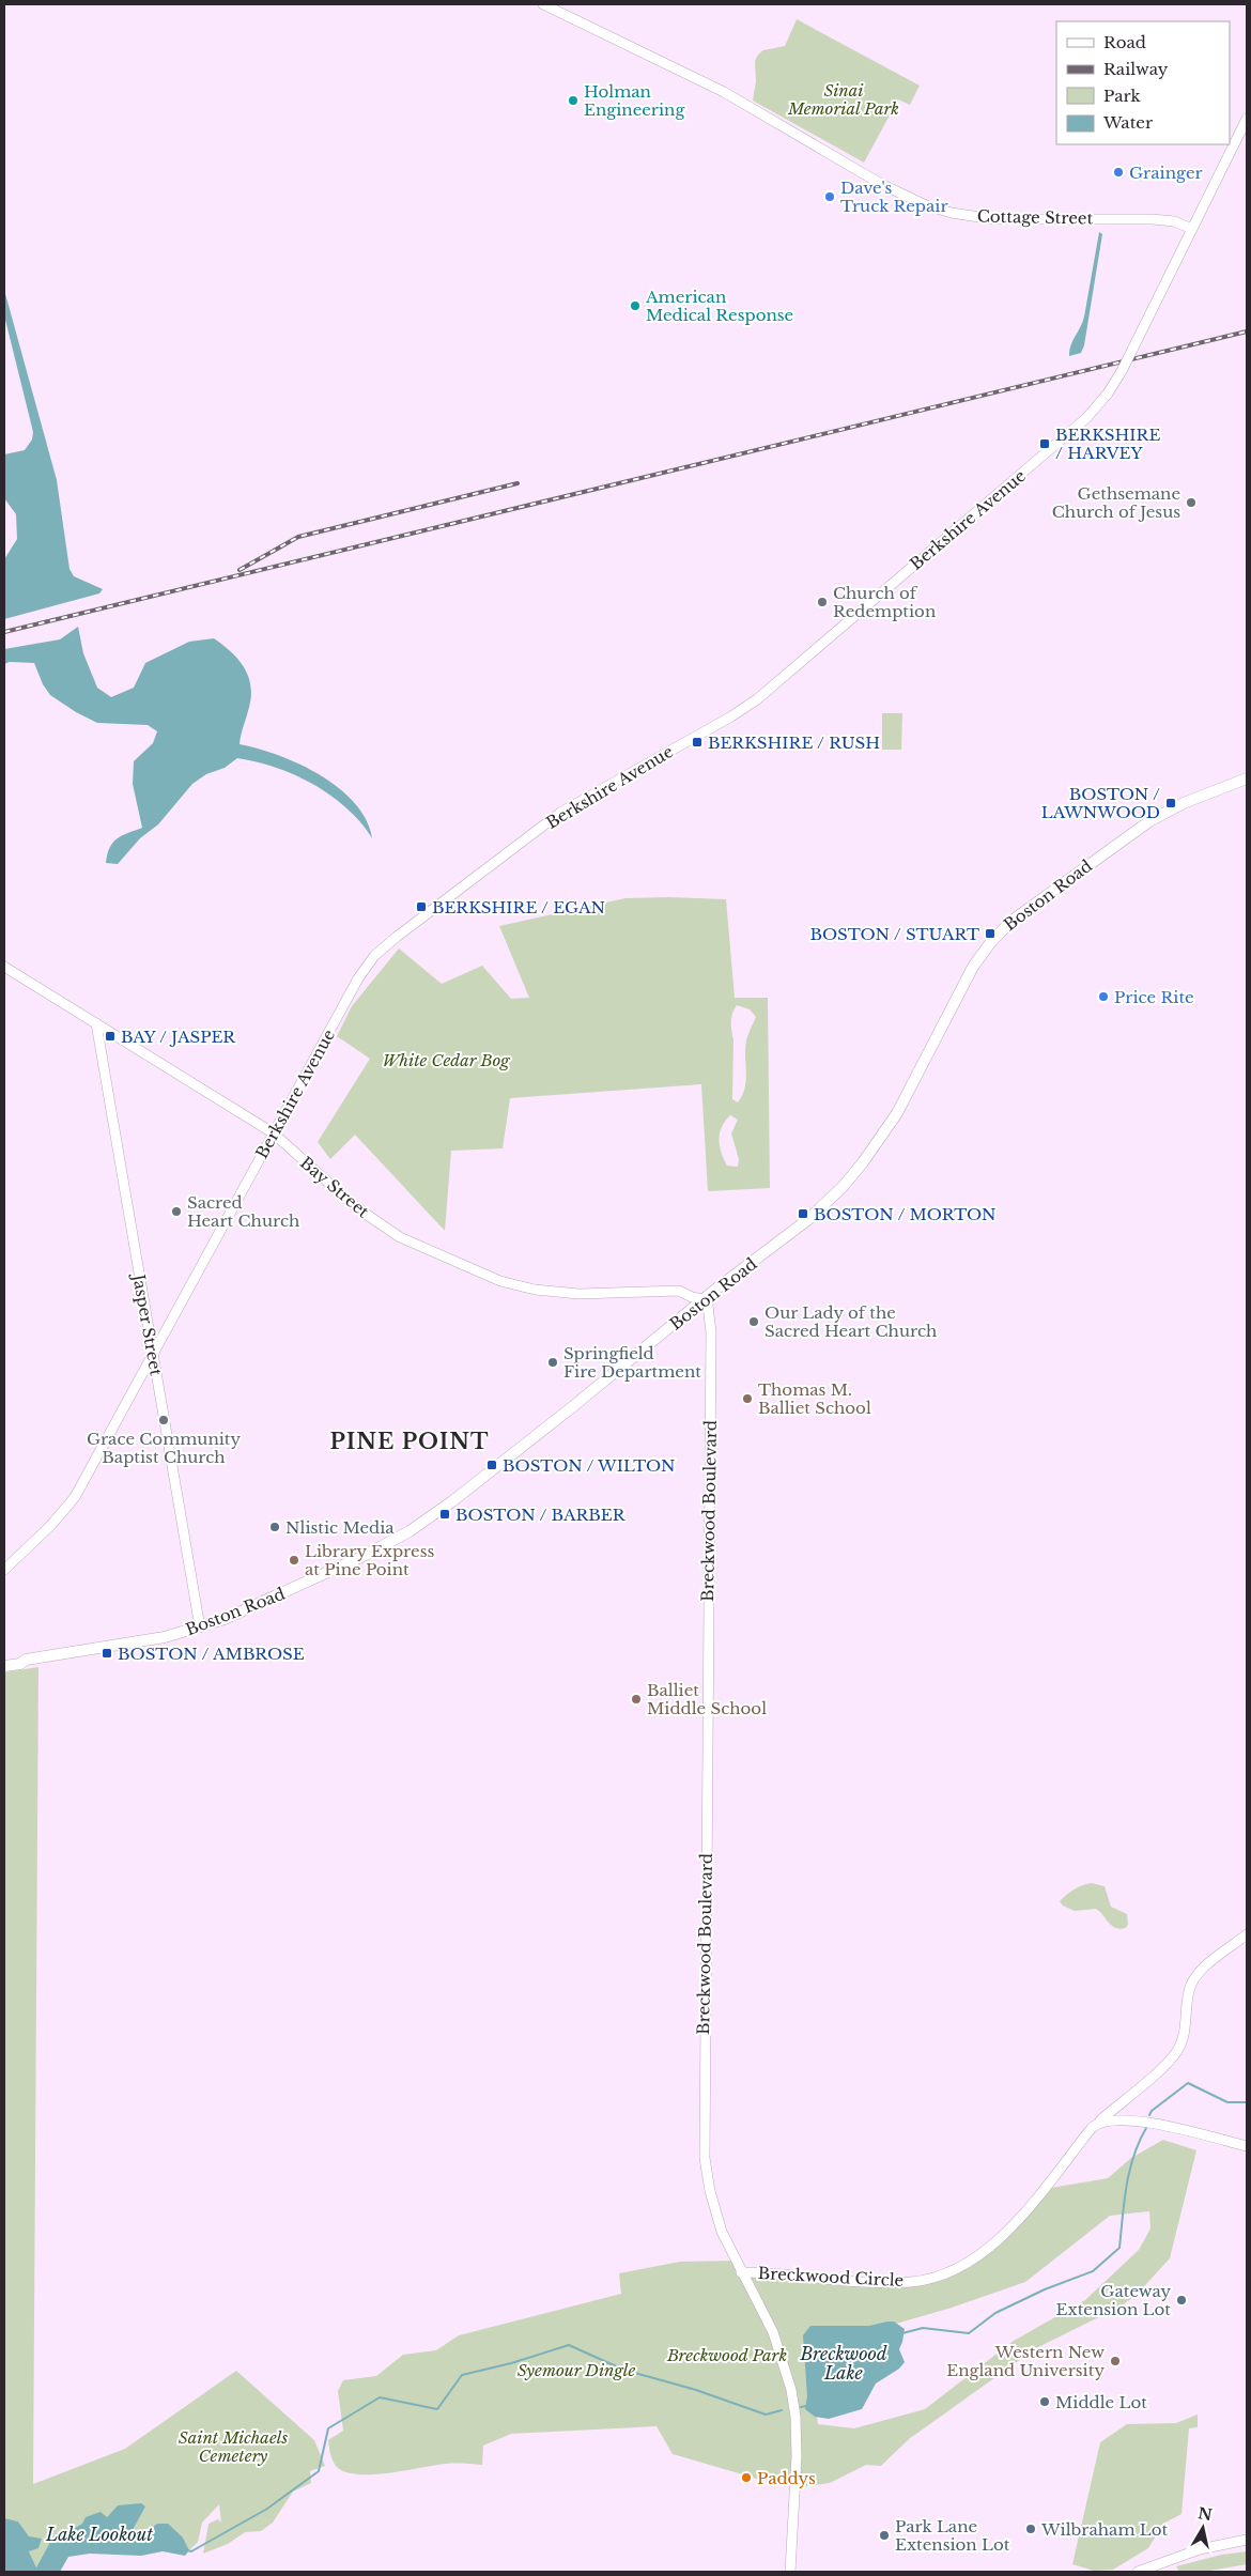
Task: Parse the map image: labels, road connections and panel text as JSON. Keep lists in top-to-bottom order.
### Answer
{
  "streets": {
    "main road": [
      "Cottage Street",
      "Berkshire Avenue",
      "Boston Road",
      "Bay Street",
      "Jasper Street",
      "Breckwood Boulevard",
      "Breckwood Circle"
    ]
  },
  "crossings": [
    ["Cottage Street", "Berkshire Avenue"],
    ["Berkshire Avenue", "Bay Street"],
    ["Berkshire Avenue", "Jasper Street"],
    ["Boston Road", "Bay Street"],
    ["Boston Road", "Jasper Street"],
    ["Boston Road", "Breckwood Boulevard"],
    ["Bay Street", "Jasper Street"],
    ["Bay Street", "Breckwood Boulevard"],
    ["Breckwood Boulevard", "Breckwood Circle"]
  ],
  "districts": ["PINE POINT"],
  "water": ["Breckwood Lake", "Lake Lookout"],
  "parks": [
    "Sinai Memorial Park",
    "White Cedar Bog",
    "Breckwood Park",
    "Syemour Dingle",
    "Saint Michaels Cemetery"
  ],
  "places": {
    "other": [
      "Holman Engineering",
      "Grainger",
      "Dave's Truck Repair",
      "American Medical Response",
      "Gethsemane Church of Jesus",
      "Church of Redemption",
      "Price Rite",
      "Sacred Heart Church",
      "Our Lady of the Sacred Heart Church",
      "Springfield Fire Department",
      "Thomas M. Balliet School",
      "Grace Community Baptist Church",
      "Nlistic Media",
      "Library Express at Pine Point",
      "Balliet Middle School",
      "Gateway Extension Lot",
      "Western New England University",
      "Middle Lot",
      "Paddys",
      "Wilbraham Lot",
      "Park Lane Extension Lot"
    ],
    "transit": [
      "BERKSHIRE / HARVEY",
      "BERKSHIRE / RUSH",
      "BOSTON / LAWNWOOD",
      "BERKSHIRE / EGAN",
      "BOSTON / STUART",
      "BAY / JASPER",
      "BOSTON / MORTON",
      "BOSTON / WILTON",
      "BOSTON / BARBER",
      "BOSTON / AMBROSE"
    ]
  },
  "legend": [
    "Road",
    "Railway",
    "Park",
    "Water"
  ],
  "north": "top"
}
